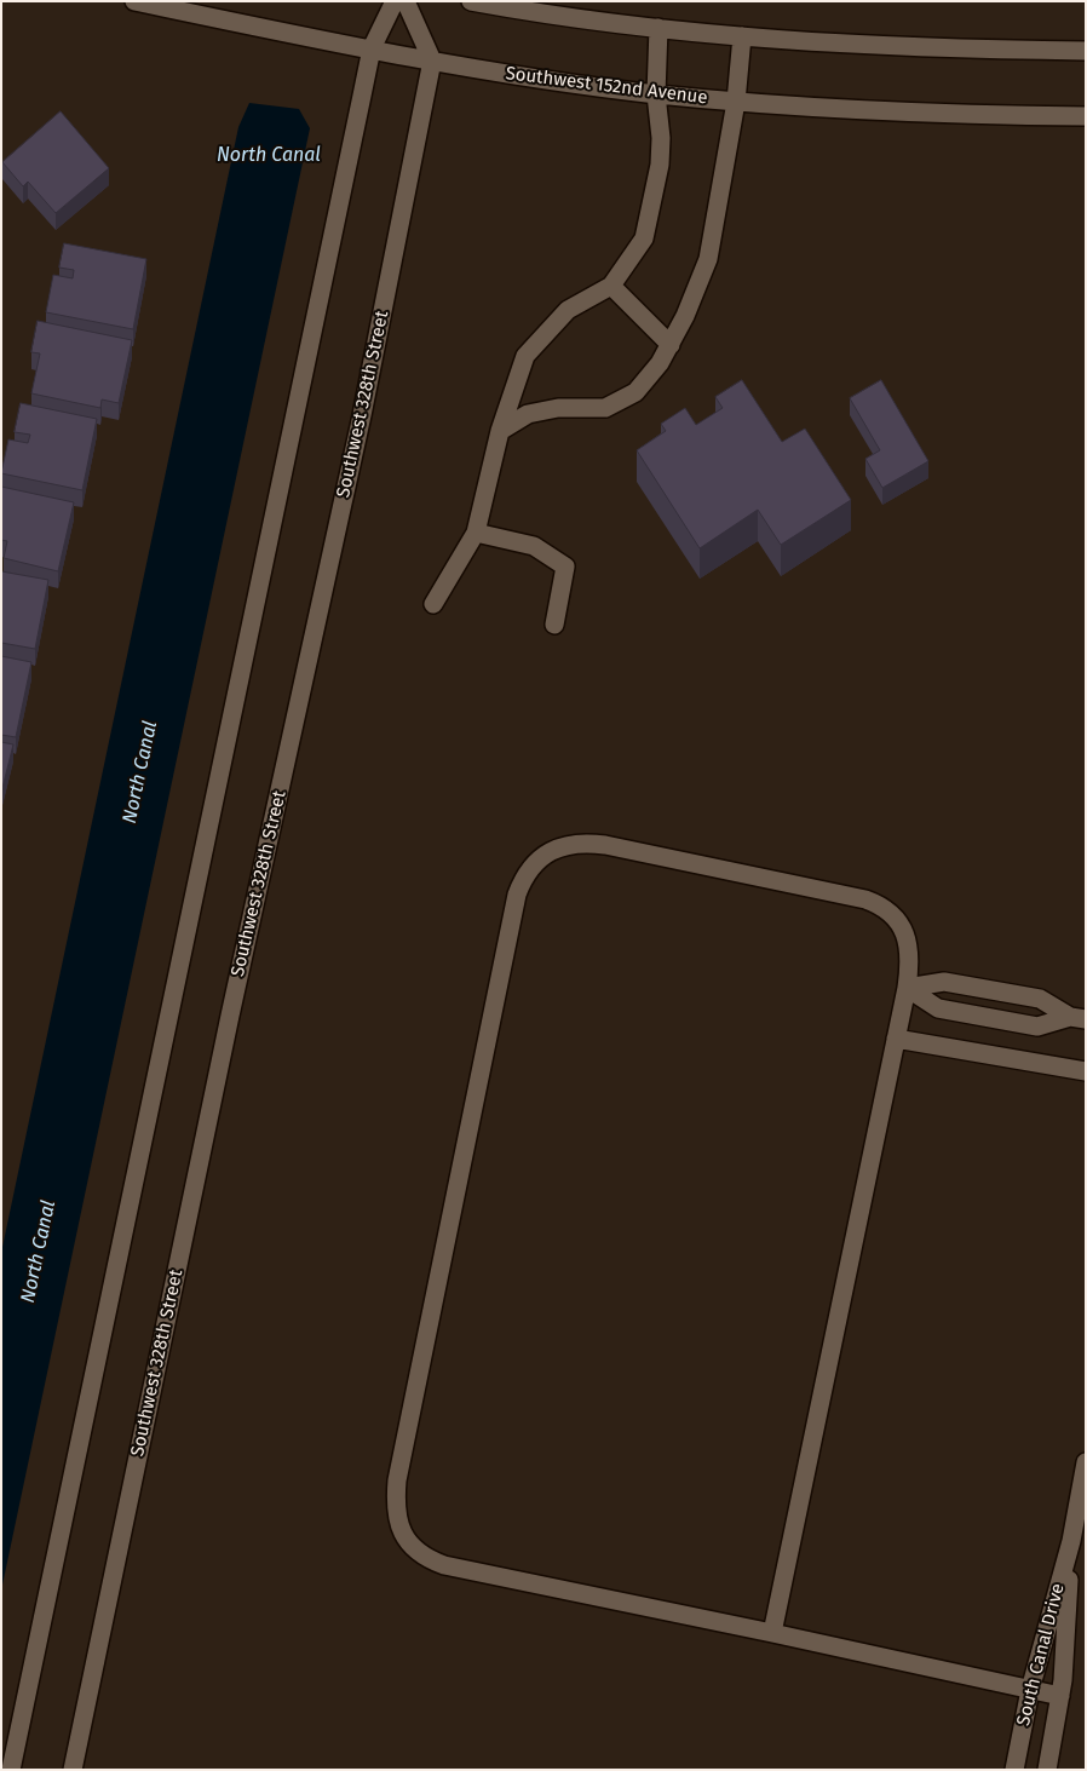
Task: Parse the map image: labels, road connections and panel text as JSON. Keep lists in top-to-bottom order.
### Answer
{
  "streets": {
    "street": ["Southwest 152nd Avenue", "Southwest 328th Street", "South Canal Drive"]
  },
  "crossings": [
    ["Southwest 152nd Avenue", "Southwest 328th Street"]
  ],
  "water": ["North Canal"]
}
